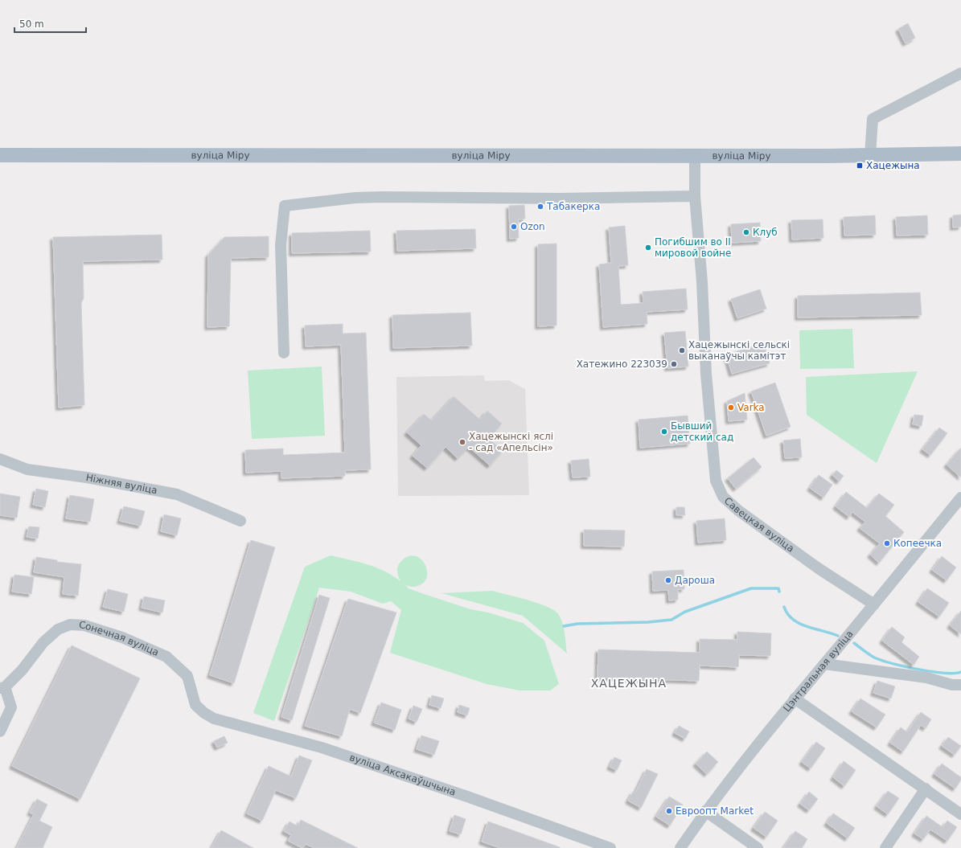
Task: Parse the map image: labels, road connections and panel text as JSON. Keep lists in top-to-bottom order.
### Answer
{
  "streets": {
    "main road": ["вуліца Міру"],
    "street": [
      "Ніжняя вуліца",
      "Савецкая вуліца",
      "Сонечная вуліца",
      "Цэнтральная вуліца",
      "вуліца Аксакаўшчына"
    ]
  },
  "crossings": [
    ["вуліца Міру", "Савецкая вуліца"],
    ["Савецкая вуліца", "Цэнтральная вуліца"],
    ["Сонечная вуліца", "вуліца Аксакаўшчына"]
  ],
  "districts": ["ХАЦЕЖЫНА"],
  "places": {
    "transit": ["Хацежына"],
    "other": [
      "Табакерка",
      "Ozon",
      "Клуб",
      "Погибшим во II мировой войне",
      "Хацежынскі сельскі выканаўчы камітэт",
      "Хатежино 223039",
      "Varka",
      "Бывший детский сад",
      "Хацежынскі яслі - сад «Апельсін»",
      "Копеечка",
      "Дароша",
      "Евроопт Market"
    ]
  },
  "scale_bar": "50 m"
}
